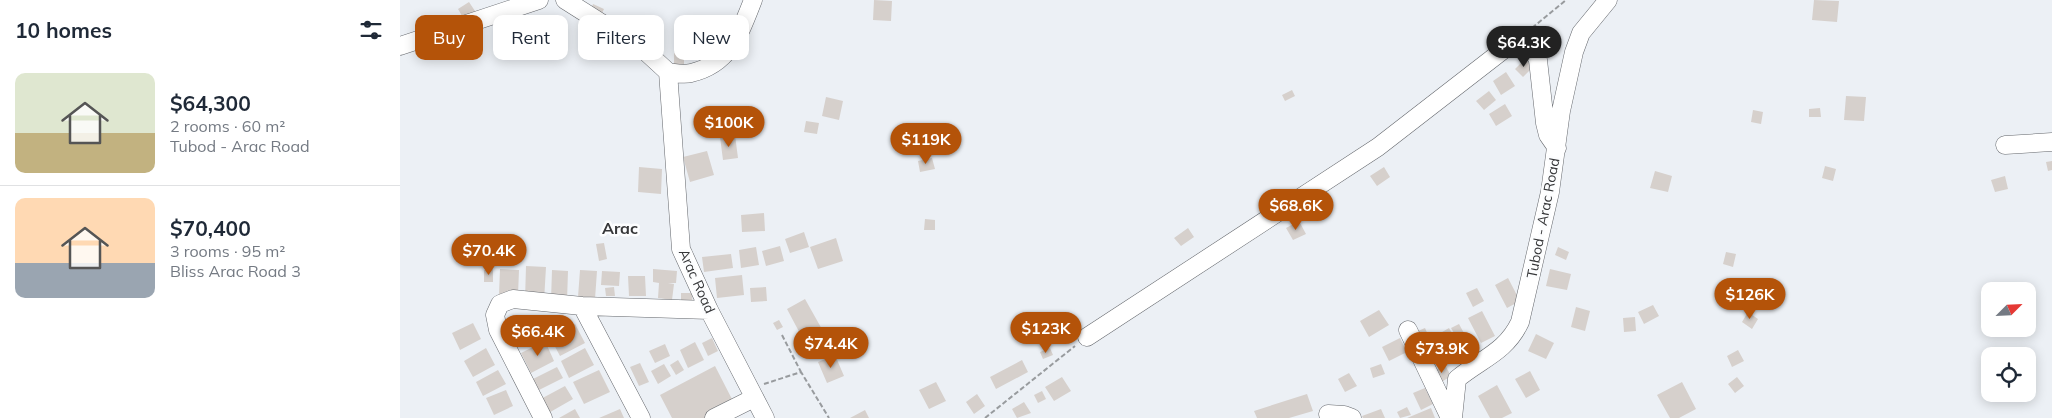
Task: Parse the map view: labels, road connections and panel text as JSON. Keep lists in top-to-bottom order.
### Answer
{
  "streets": {
    "street": ["Tubod - Arac Road", "Arac Road"]
  },
  "districts": ["Arac"],
  "north": "top right",
  "page": {
    "heading": "10 homes",
    "chip": [
      "Buy",
      "Rent",
      "Filters",
      "New"
    ],
    "price": [
      "$64.3K",
      "$100K",
      "$119K",
      "$68.6K",
      "$70.4K",
      "$126K",
      "$123K",
      "$66.4K",
      "$74.4K",
      "$73.9K"
    ],
    "list": [
      {
        "name": "$64,300",
        "note": "2 rooms · 60 m² · Tubod - Arac Road"
      },
      {
        "name": "$70,400",
        "note": "3 rooms · 95 m² · Bliss Arac Road 3"
      }
    ]
  }
}
